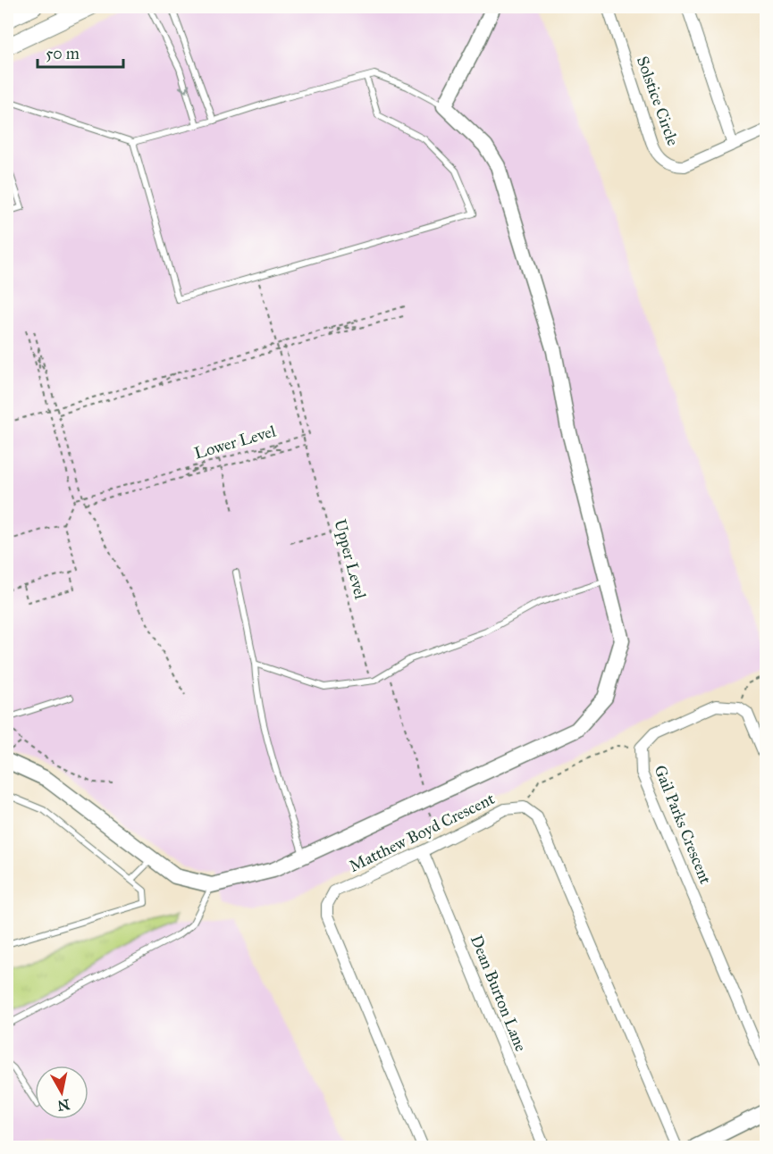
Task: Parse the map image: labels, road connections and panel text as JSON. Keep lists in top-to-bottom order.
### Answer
{
  "streets": {
    "street": [
      "Solstice Circle",
      "Gail Parks Crescent",
      "Matthew Boyd Crescent",
      "Dean Burton Lane"
    ],
    "path": ["Lower Level", "Upper Level"]
  },
  "crossings": [
    ["Matthew Boyd Crescent", "Dean Burton Lane"]
  ],
  "scale_bar": "50 m",
  "north": "bottom"
}
